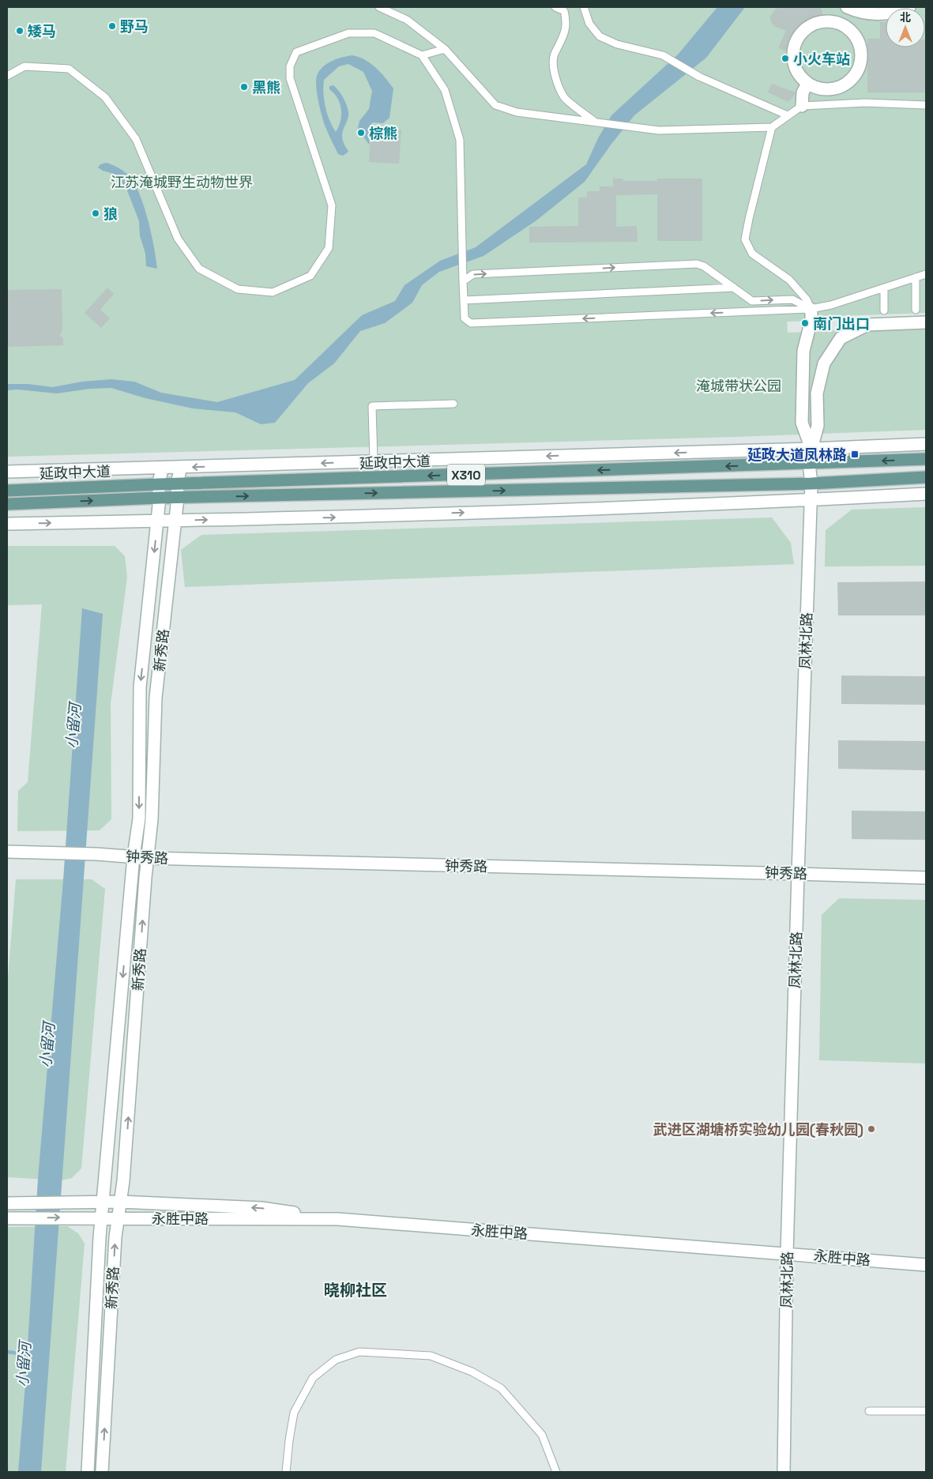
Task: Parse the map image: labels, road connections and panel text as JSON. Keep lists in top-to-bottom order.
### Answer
{
  "streets": {
    "main road": ["延政中大道", "X310"],
    "street": [
      "凤林北路",
      "新秀路",
      "钟秀路",
      "永胜中路"
    ]
  },
  "crossings": [
    ["延政中大道", "凤林北路"],
    ["延政中大道", "新秀路"],
    ["凤林北路", "钟秀路"],
    ["凤林北路", "永胜中路"],
    ["新秀路", "钟秀路"],
    ["新秀路", "永胜中路"]
  ],
  "districts": ["晓柳社区"],
  "water": ["小留河"],
  "parks": ["江苏淹城野生动物世界", "淹城带状公园"],
  "places": {
    "other": [
      "野马",
      "矮马",
      "小火车站",
      "黑熊",
      "棕熊",
      "狼",
      "南门出口",
      "武进区湖塘桥实验幼儿园(春秋园)"
    ],
    "transit": ["延政大道凤林路"]
  },
  "north": "top"
}
